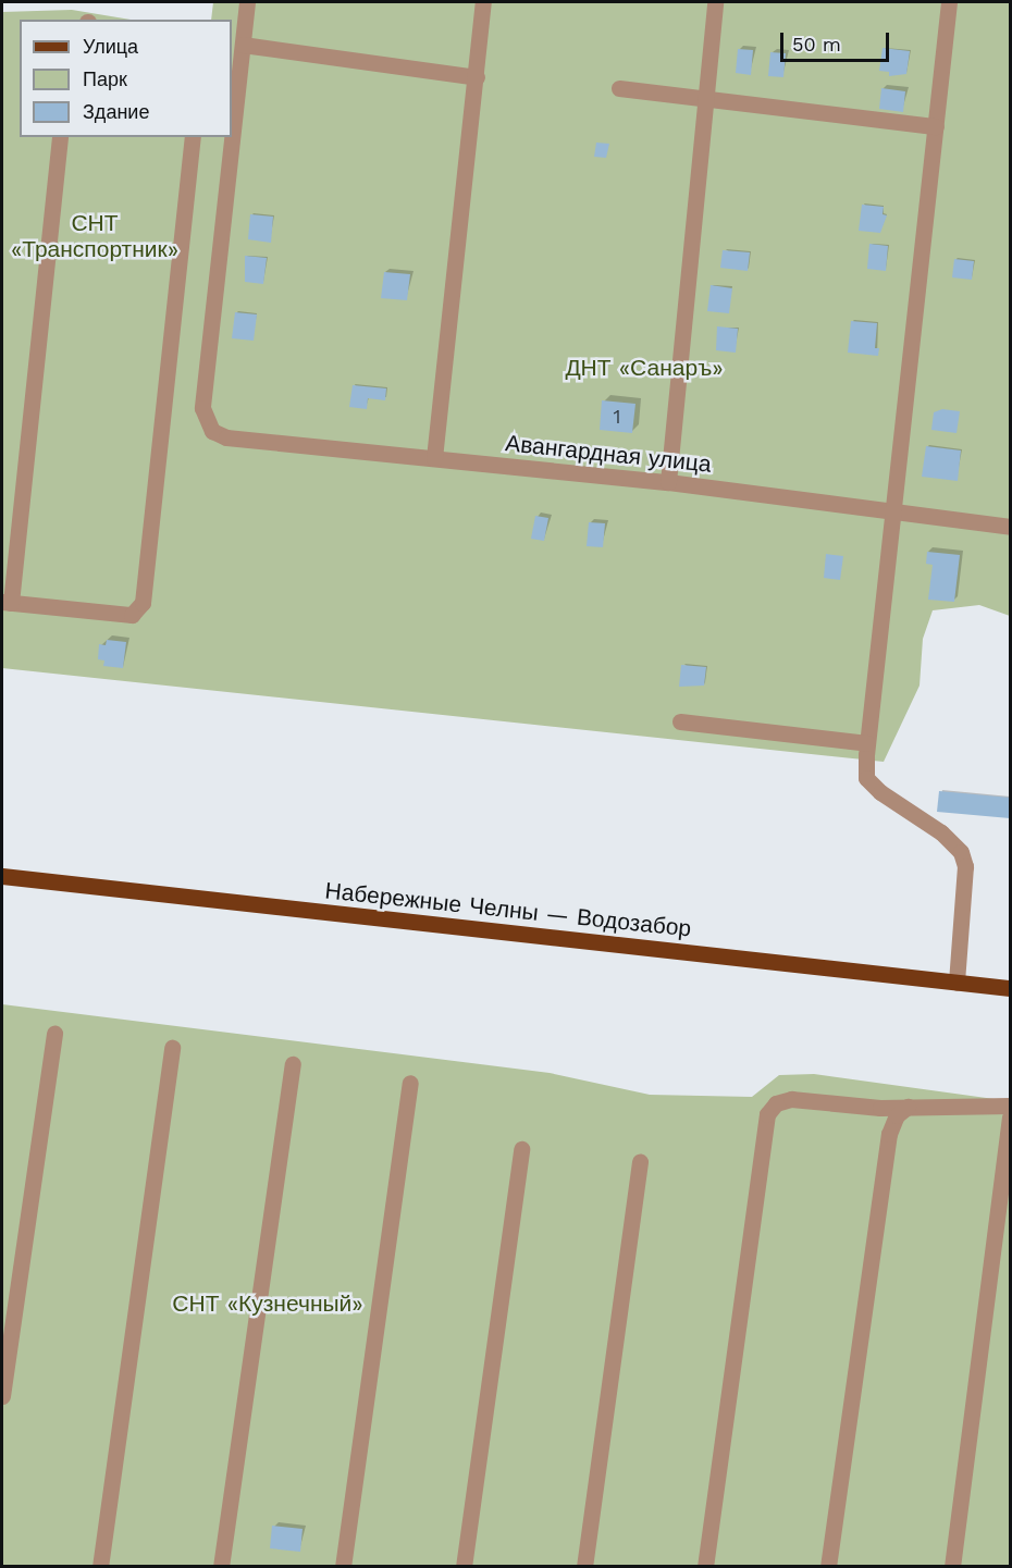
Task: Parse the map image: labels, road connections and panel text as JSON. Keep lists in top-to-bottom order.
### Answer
{
  "streets": {
    "main road": ["Набережные Челны — Водозабор"],
    "street": ["Авангардная улица"]
  },
  "parks": ["СНТ «Транспортник»", "ДНТ «Санаръ»", "СНТ «Кузнечный»"],
  "house_numbers": ["1"],
  "legend": ["Улица", "Парк", "Здание"],
  "scale_bar": "50 m"
}
